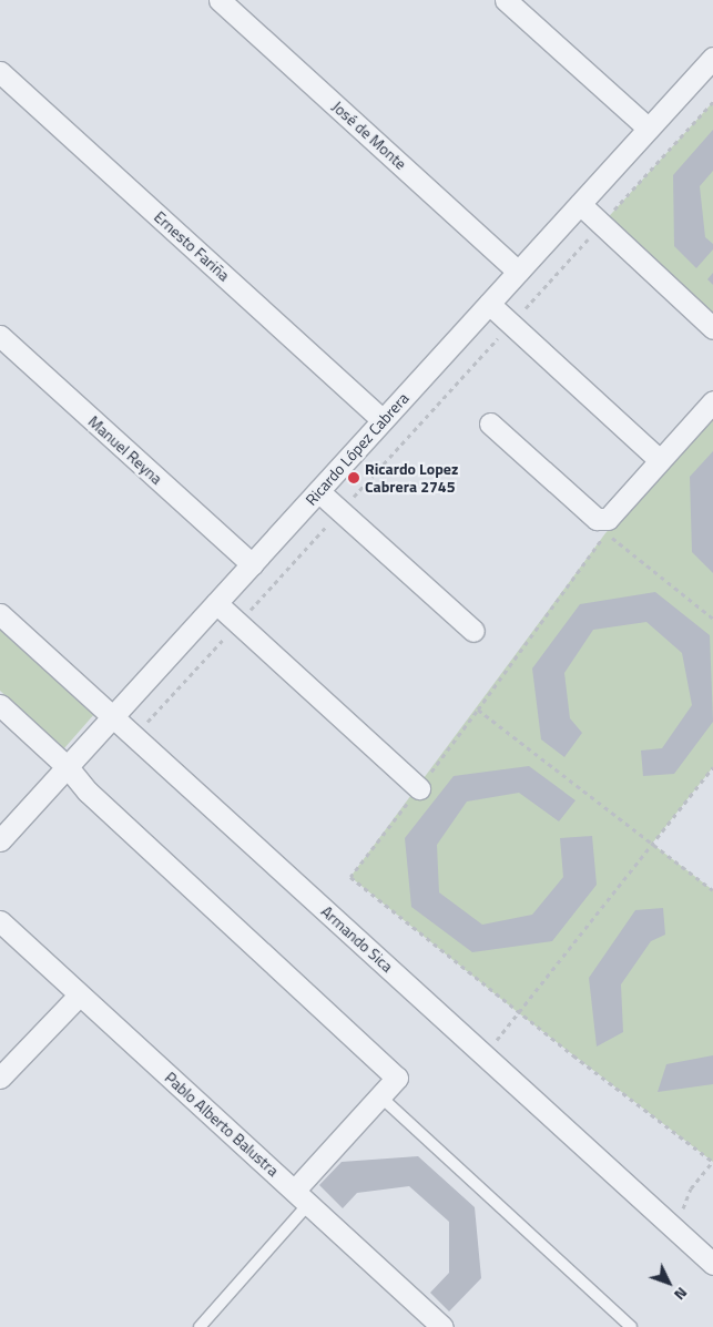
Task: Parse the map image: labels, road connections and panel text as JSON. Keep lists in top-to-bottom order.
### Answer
{
  "streets": {
    "street": [
      "José de Monte",
      "Ernesto Fariña",
      "Ricardo López Cabrera",
      "Manuel Reyna",
      "Armando Sica",
      "Pablo Alberto Balustra"
    ]
  },
  "crossings": [
    ["José de Monte", "Ricardo López Cabrera"],
    ["Ernesto Fariña", "Ricardo López Cabrera"],
    ["Ricardo López Cabrera", "Manuel Reyna"],
    ["Ricardo López Cabrera", "Armando Sica"]
  ],
  "places": ["Ricardo Lopez Cabrera 2745"],
  "north": "bottom right"
}
